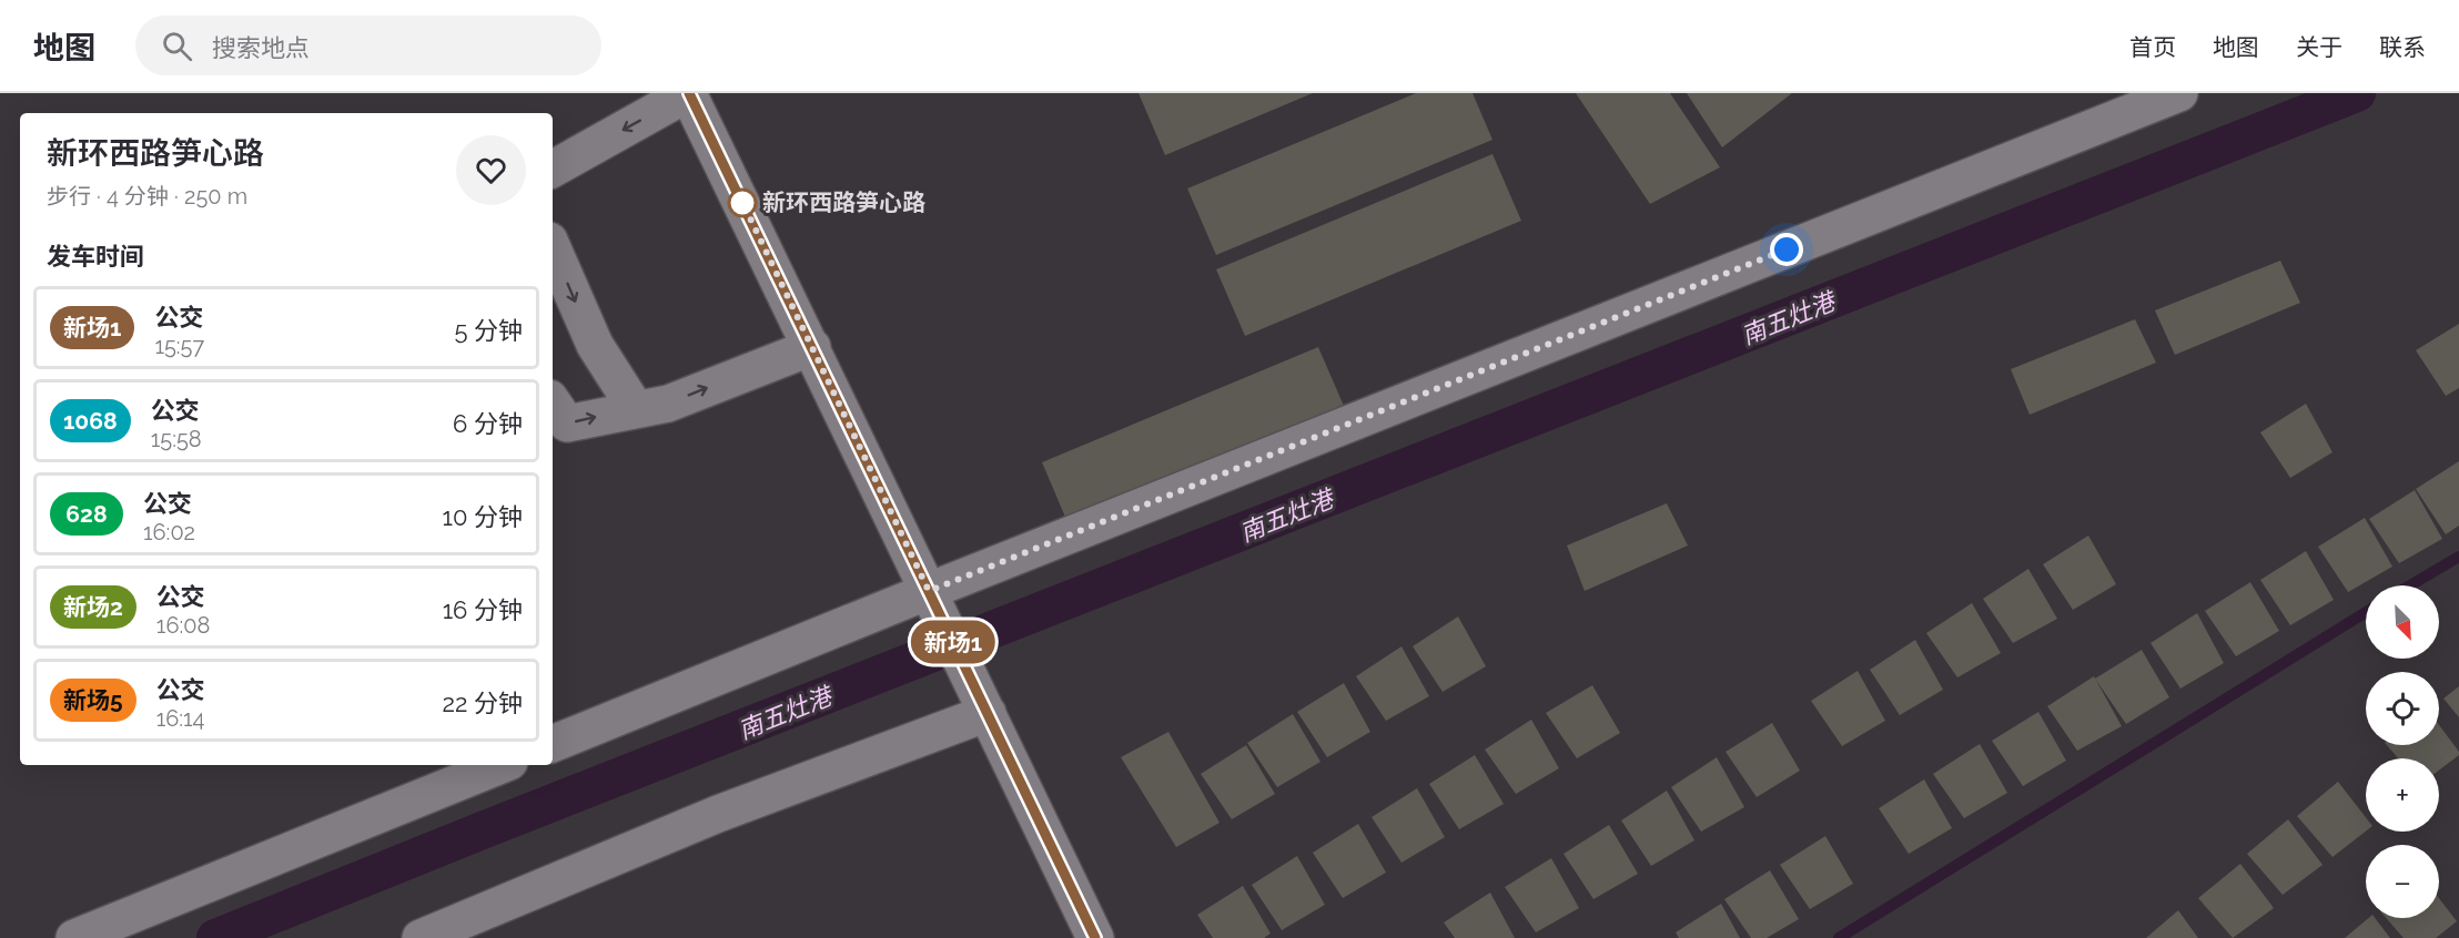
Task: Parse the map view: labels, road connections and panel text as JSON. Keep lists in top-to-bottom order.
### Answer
{
  "water": ["南五灶港"],
  "places": ["新环西路笋心路"],
  "lines": ["bus line 新场1"],
  "north": "bottom right",
  "page": {
    "header": "地图",
    "search": "搜索地点",
    "nav": [
      "首页",
      "地图",
      "关于",
      "联系"
    ],
    "on_map": "新场1",
    "heading": [
      ["新环西路笋心路", "步行 · 4 分钟 · 250 m"],
      "发车时间"
    ],
    "list": [
      {
        "mark": "新场1",
        "name": "公交",
        "note": "15:57",
        "value": "5 分钟"
      },
      {
        "mark": "1068",
        "name": "公交",
        "note": "15:58",
        "value": "6 分钟"
      },
      {
        "mark": "628",
        "name": "公交",
        "note": "16:02",
        "value": "10 分钟"
      },
      {
        "mark": "新场2",
        "name": "公交",
        "note": "16:08",
        "value": "16 分钟"
      },
      {
        "mark": "新场5",
        "name": "公交",
        "note": "16:14",
        "value": "22 分钟"
      }
    ],
    "map_buttons": ["+", "−"]
  }
}
